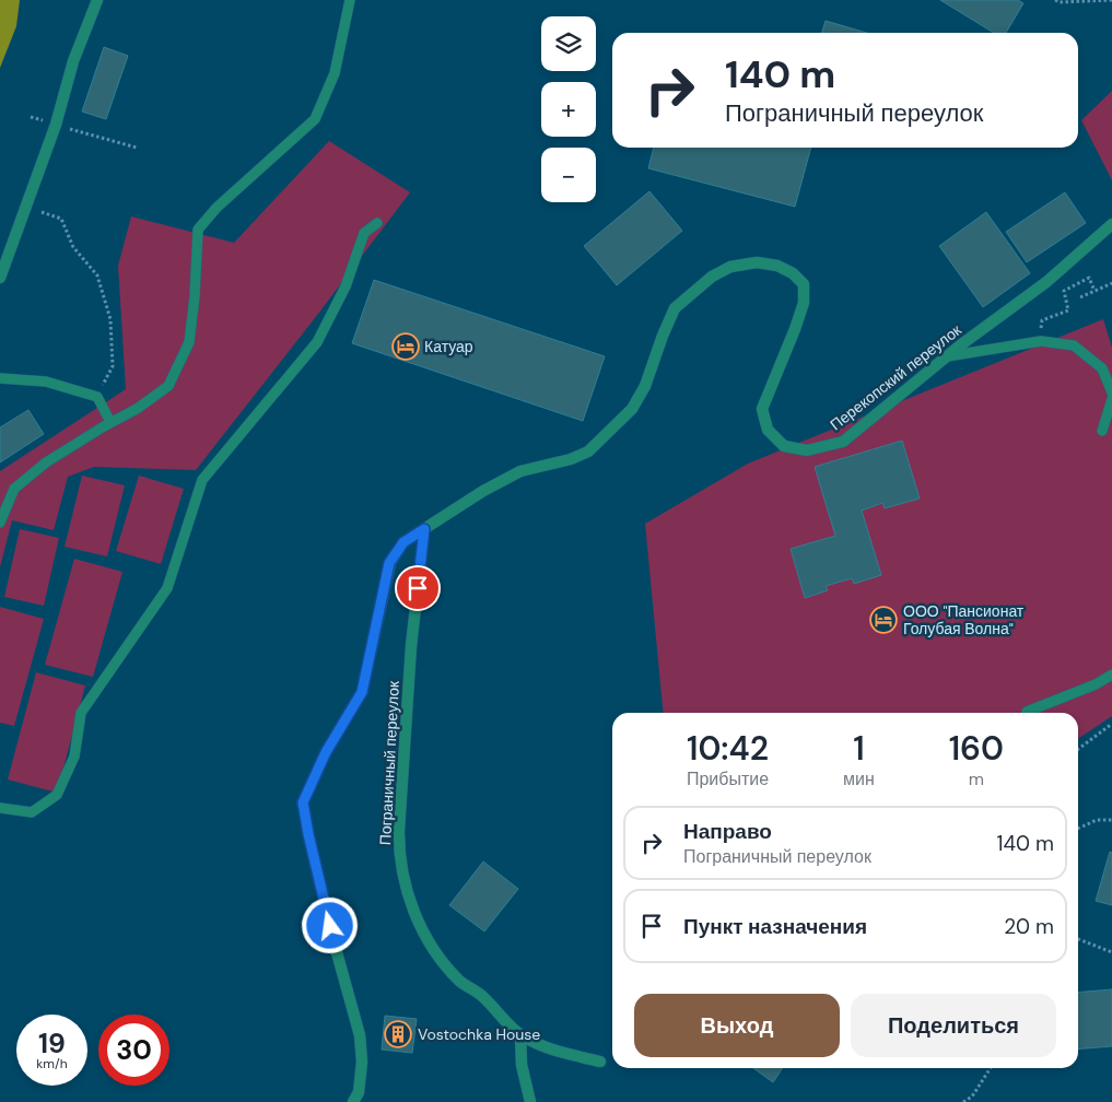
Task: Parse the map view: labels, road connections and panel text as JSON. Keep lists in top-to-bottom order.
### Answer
{
  "streets": {
    "street": ["Перекопский переулок", "Пограничный переулок"]
  },
  "crossings": [
    ["Перекопский переулок", "Пограничный переулок"]
  ],
  "places": {
    "hotel": ["Катуар", "ООО \"Пансионат Голубая Волна\""],
    "building": ["Vostochka House"]
  },
  "page": {
    "map_buttons": ["+", "−"],
    "turn": ["140 m", "Пограничный переулок"],
    "eta": [
      "10:42",
      "Прибытие",
      "1",
      "мин",
      "160",
      "m"
    ],
    "list": [
      {
        "name": "Направо",
        "note": "Пограничный переулок",
        "value": "140 m"
      },
      {
        "name": "Пункт назначения",
        "value": "20 m"
      }
    ],
    "buttons": ["Выход", "Поделиться"],
    "speed": "19 km/h",
    "limit": "30"
  }
}
